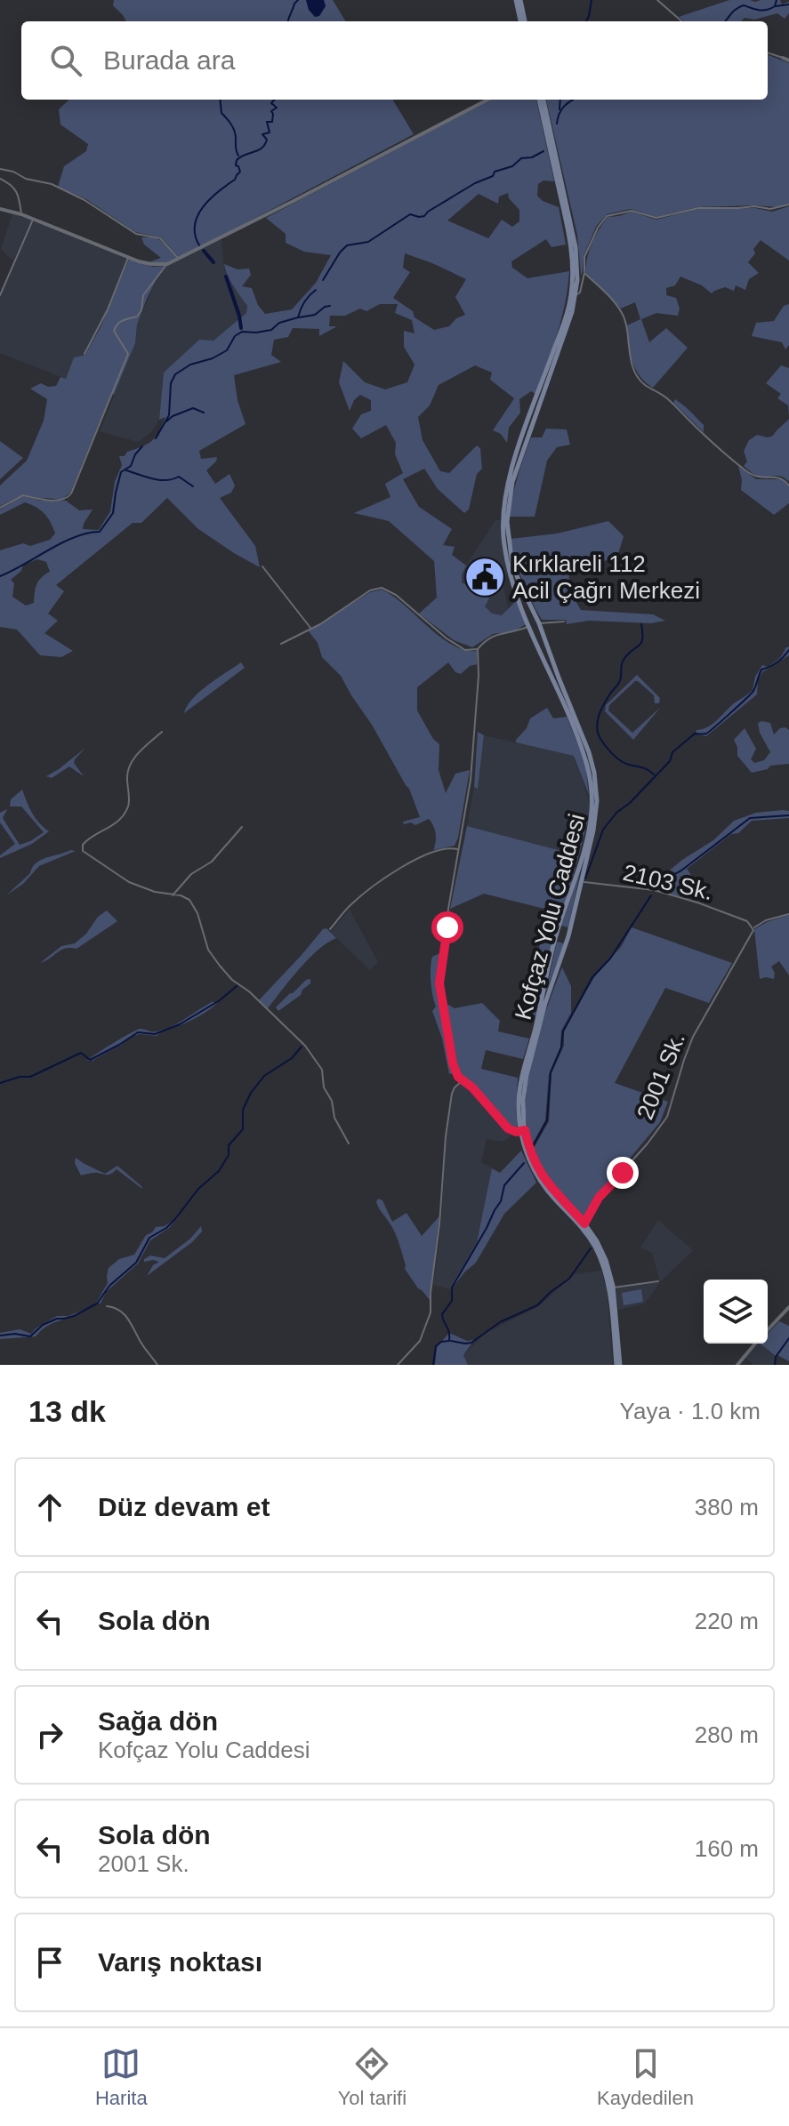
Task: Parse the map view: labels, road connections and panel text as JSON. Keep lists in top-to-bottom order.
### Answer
{
  "streets": {
    "main road": ["Kofçaz Yolu Caddesi"],
    "street": ["2103 Sk.", "2001 Sk."]
  },
  "crossings": [
    ["2103 Sk.", "Kofçaz Yolu Caddesi"],
    ["2103 Sk.", "2001 Sk."],
    ["Kofçaz Yolu Caddesi", "2001 Sk."]
  ],
  "places": {
    "public building": ["Kırklareli 112 Acil Çağrı Merkezi"]
  },
  "page": {
    "search": "Burada ara",
    "heading": ["13 dk", "Yaya · 1.0 km"],
    "list": [
      ["Düz devam et", "380 m"],
      ["Sola dön", "220 m"],
      ["Sağa dön", "Kofçaz Yolu Caddesi", "280 m"],
      ["Sola dön", "2001 Sk.", "160 m"],
      "Varış noktası"
    ],
    "nav": ["Harita", "Yol tarifi", "Kaydedilen"]
  }
}
